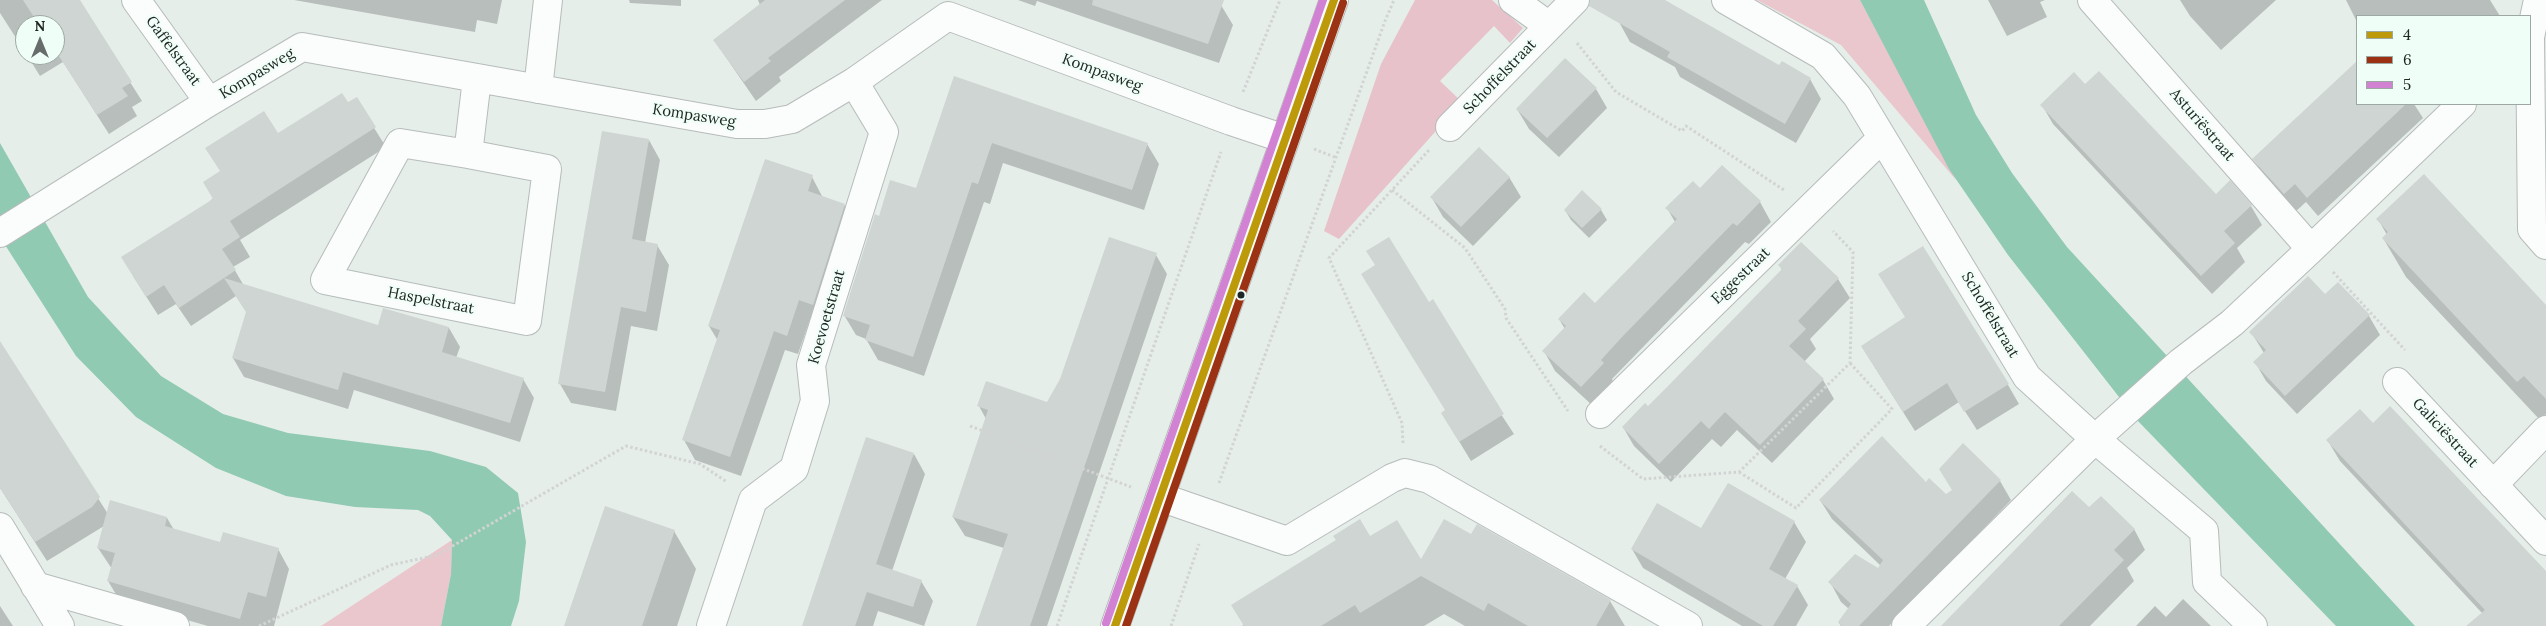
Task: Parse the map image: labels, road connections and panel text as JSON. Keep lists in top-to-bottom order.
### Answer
{
  "streets": {
    "street": [
      "Gaffelstraat",
      "Kompasweg",
      "Schoffelstraat",
      "Asturiëstraat",
      "Eggestraat",
      "Haspelstraat",
      "Koevoetstraat",
      "Galiciëstraat"
    ]
  },
  "crossings": [
    ["Gaffelstraat", "Kompasweg"],
    ["Kompasweg", "Koevoetstraat"],
    ["Schoffelstraat", "Eggestraat"]
  ],
  "lines": ["transit line 4", "transit line 5", "transit line 6"],
  "legend": ["4", "6", "5"],
  "north": "top"
}
